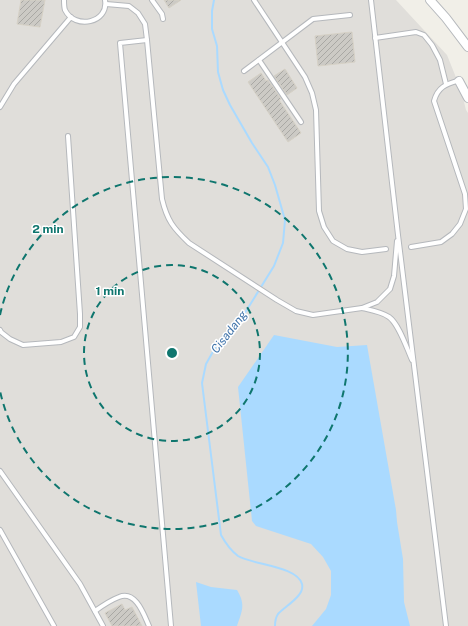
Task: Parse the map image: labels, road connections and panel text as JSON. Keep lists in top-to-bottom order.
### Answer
{
  "water": ["Cisadang"],
  "rings": ["2 min", "1 min"]
}
